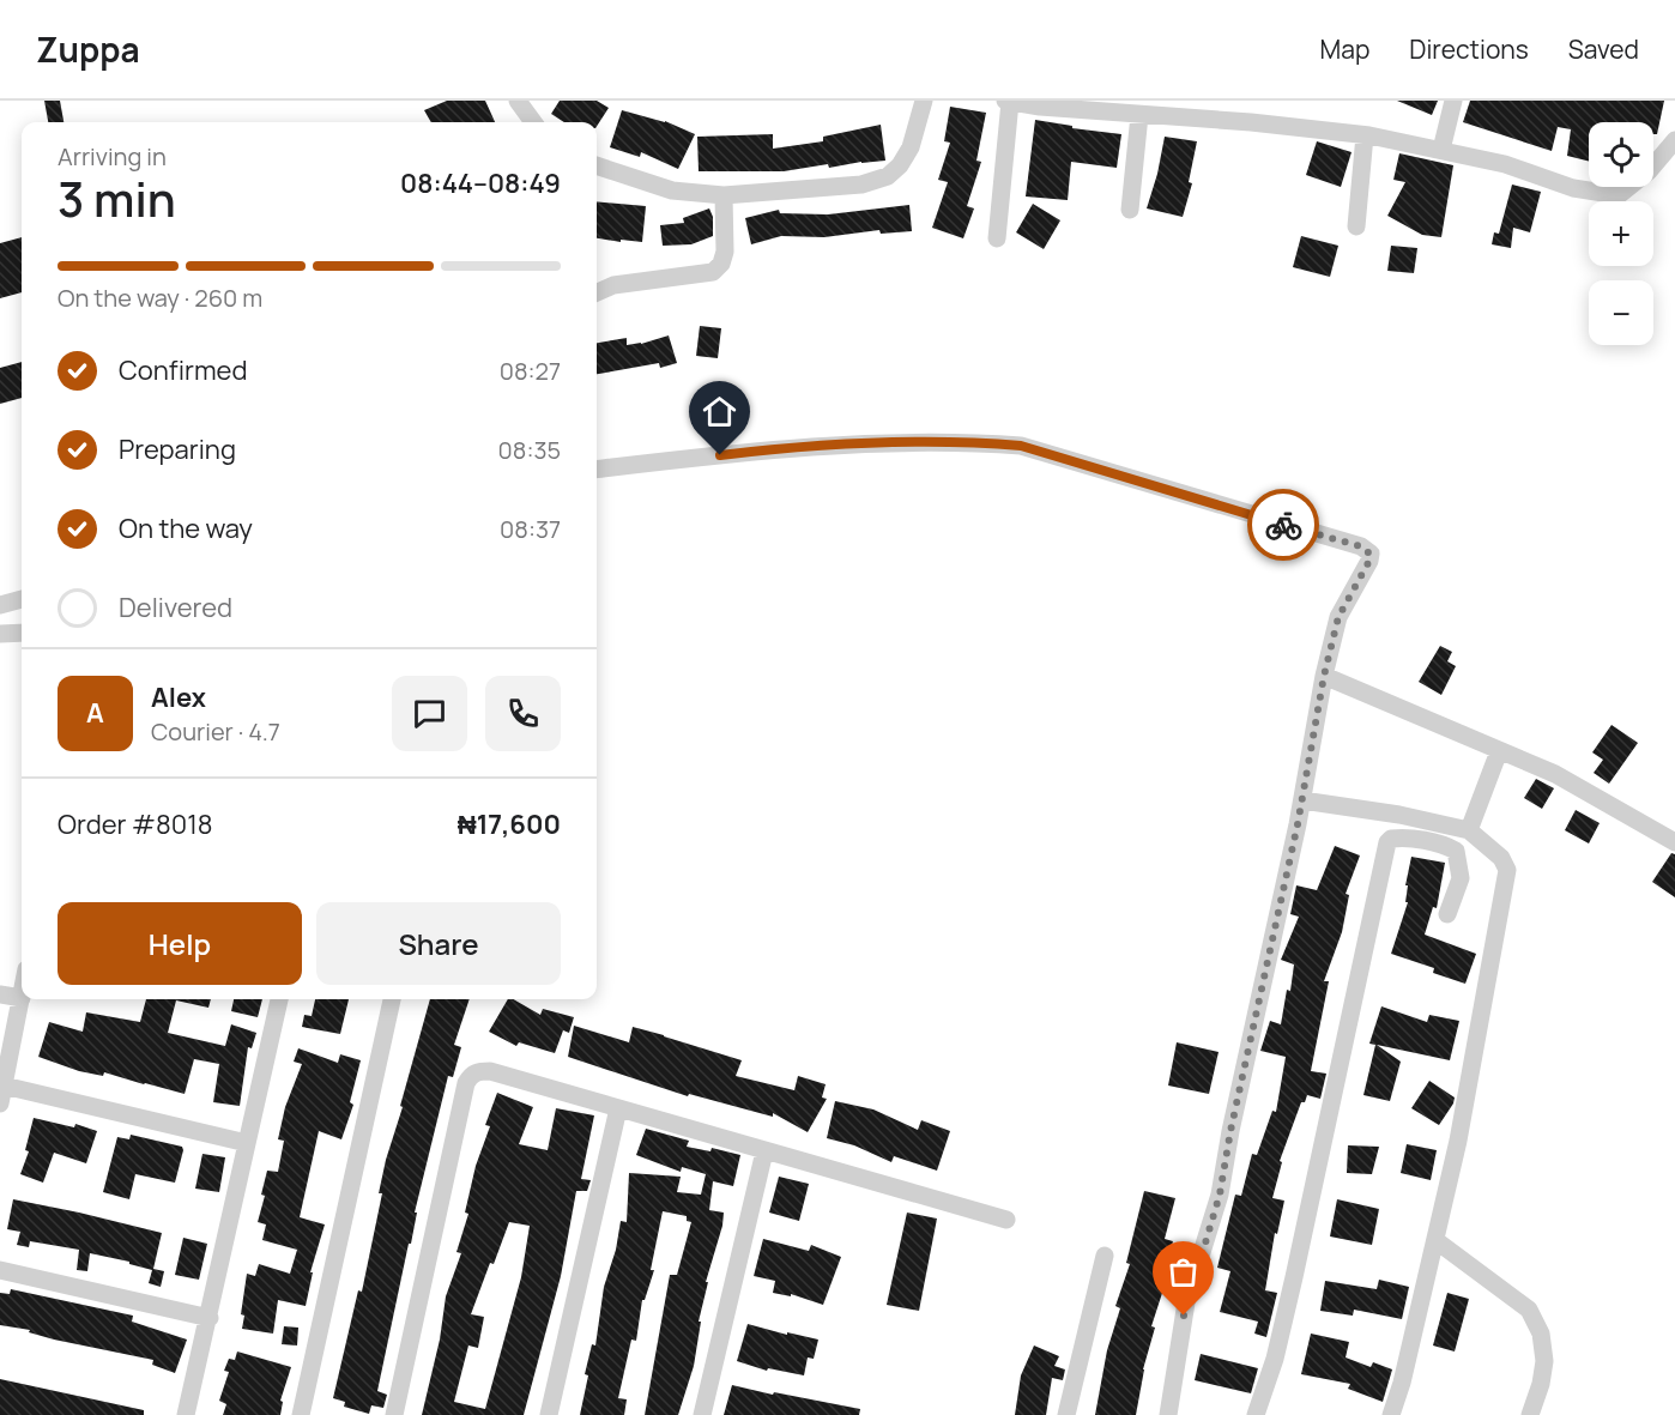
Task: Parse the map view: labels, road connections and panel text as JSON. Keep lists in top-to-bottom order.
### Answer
{
  "page": {
    "header": "Zuppa",
    "nav": ["Map", "Directions", "Saved"],
    "map_buttons": ["+", "−"],
    "heading": ["3 min", "Arriving in", "08:44–08:49"],
    "panel": [
      "Alex",
      "Courier · 4.7",
      "Order #8018",
      "₦17,600"
    ],
    "bar": "On the way · 260 m",
    "list": [
      ["Confirmed", "08:27"],
      ["Preparing", "08:35"],
      ["On the way", "08:37"],
      "Delivered"
    ],
    "round": "A",
    "buttons": ["Help", "Share"]
  }
}
